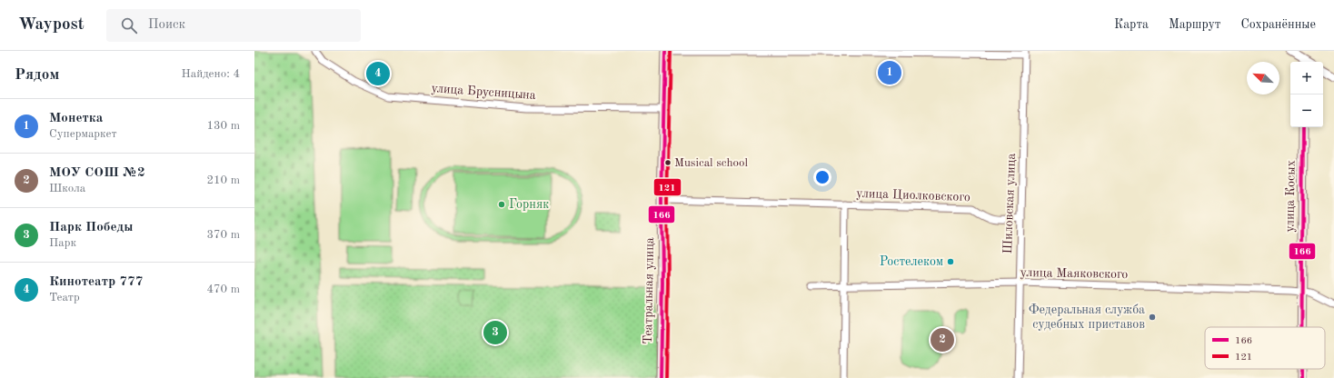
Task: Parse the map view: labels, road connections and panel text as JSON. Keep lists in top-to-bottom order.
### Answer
{
  "streets": {
    "street": [
      "улица Брусницына",
      "улица Циолковского",
      "улица Косых",
      "Шиловская улица",
      "улица Маяковского",
      "Театральная улица"
    ]
  },
  "crossings": [
    ["улица Брусницына", "Театральная улица"],
    ["улица Циолковского", "Шиловская улица"],
    ["улица Циолковского", "улица Маяковского"],
    ["улица Циолковского", "Театральная улица"],
    ["улица Косых", "улица Маяковского"],
    ["Шиловская улица", "улица Маяковского"]
  ],
  "places": [
    "Musical school",
    "Горняк",
    "Ростелеком",
    "Федеральная служба судебных приставов"
  ],
  "lines": ["transit line 166", "transit line 121"],
  "legend": ["166", "121"],
  "north": "top left",
  "page": {
    "header": "Waypost",
    "search": "Поиск",
    "nav": ["Карта", "Маршрут", "Сохранённые"],
    "heading": ["Рядом", "Найдено: 4"],
    "pins": [
      "1",
      "4",
      "3",
      "2"
    ],
    "map_buttons": ["+", "−"],
    "list": [
      {
        "mark": "1",
        "name": "Монетка",
        "note": "Супермаркет",
        "value": "130 m"
      },
      {
        "mark": "2",
        "name": "МОУ СОШ №2",
        "note": "Школа",
        "value": "210 m"
      },
      {
        "mark": "3",
        "name": "Парк Победы",
        "note": "Парк",
        "value": "370 m"
      },
      {
        "mark": "4",
        "name": "Кинотеатр 777",
        "note": "Театр",
        "value": "470 m"
      }
    ]
  }
}
